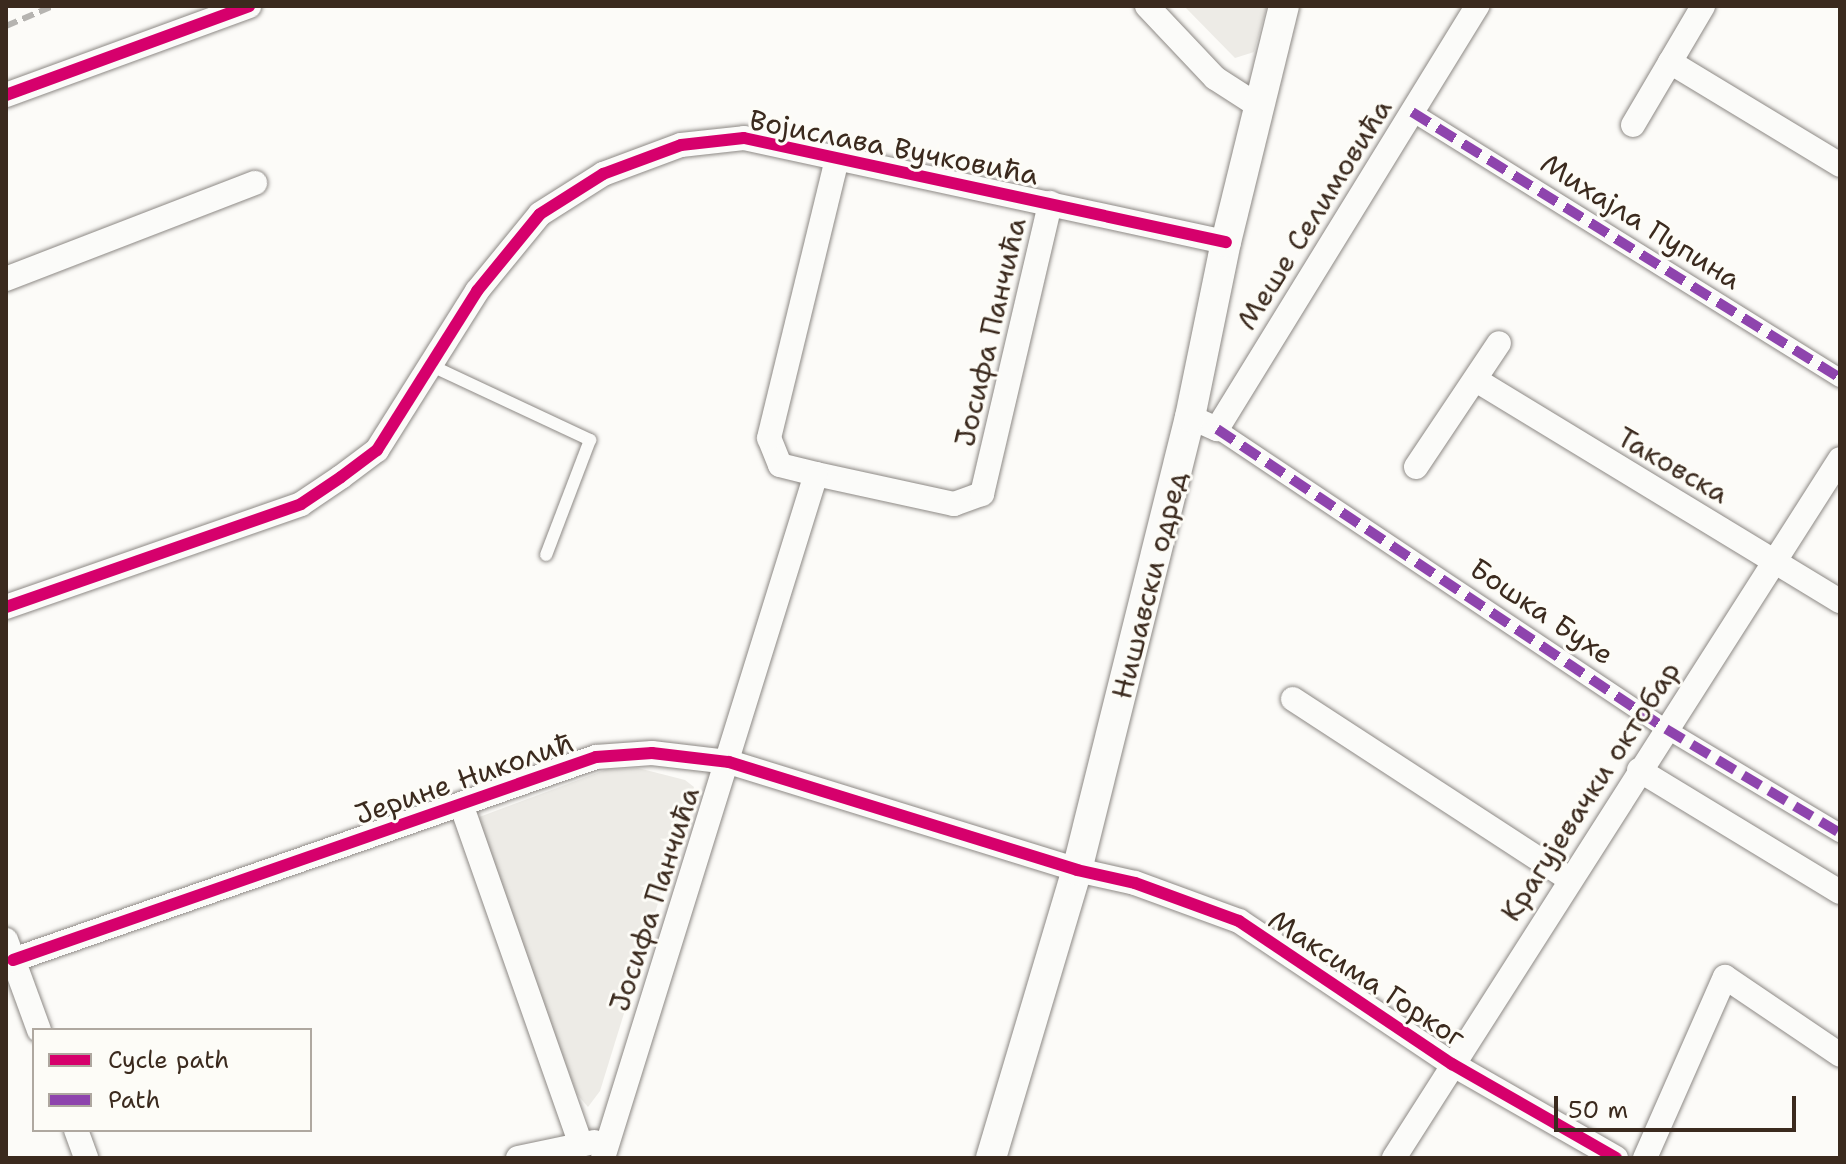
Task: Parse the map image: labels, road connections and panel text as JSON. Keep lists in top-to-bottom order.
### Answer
{
  "streets": {
    "street": [
      "Војислава Вучковића",
      "Меше Селимовића",
      "Михајла Пупина",
      "Јосифа Панчића",
      "Таковска",
      "Нишавски одред",
      "Бошка Бухе",
      "Јерине Николић",
      "Крагујевачки октобар",
      "Максима Горког"
    ]
  },
  "crossings": [
    ["Војислава Вучковића", "Јосифа Панчића"],
    ["Војислава Вучковића", "Нишавски одред"],
    ["Меше Селимовића", "Михајла Пупина"],
    ["Меше Селимовића", "Нишавски одред"],
    ["Меше Селимовића", "Бошка Бухе"],
    ["Јосифа Панчића", "Јерине Николић"],
    ["Таковска", "Крагујевачки октобар"],
    ["Нишавски одред", "Бошка Бухе"],
    ["Нишавски одред", "Јерине Николић"],
    ["Нишавски одред", "Максима Горког"],
    ["Бошка Бухе", "Крагујевачки октобар"],
    ["Јерине Николић", "Максима Горког"],
    ["Крагујевачки октобар", "Максима Горког"]
  ],
  "legend": ["Cycle path", "Path"],
  "scale_bar": "50 m"
}
